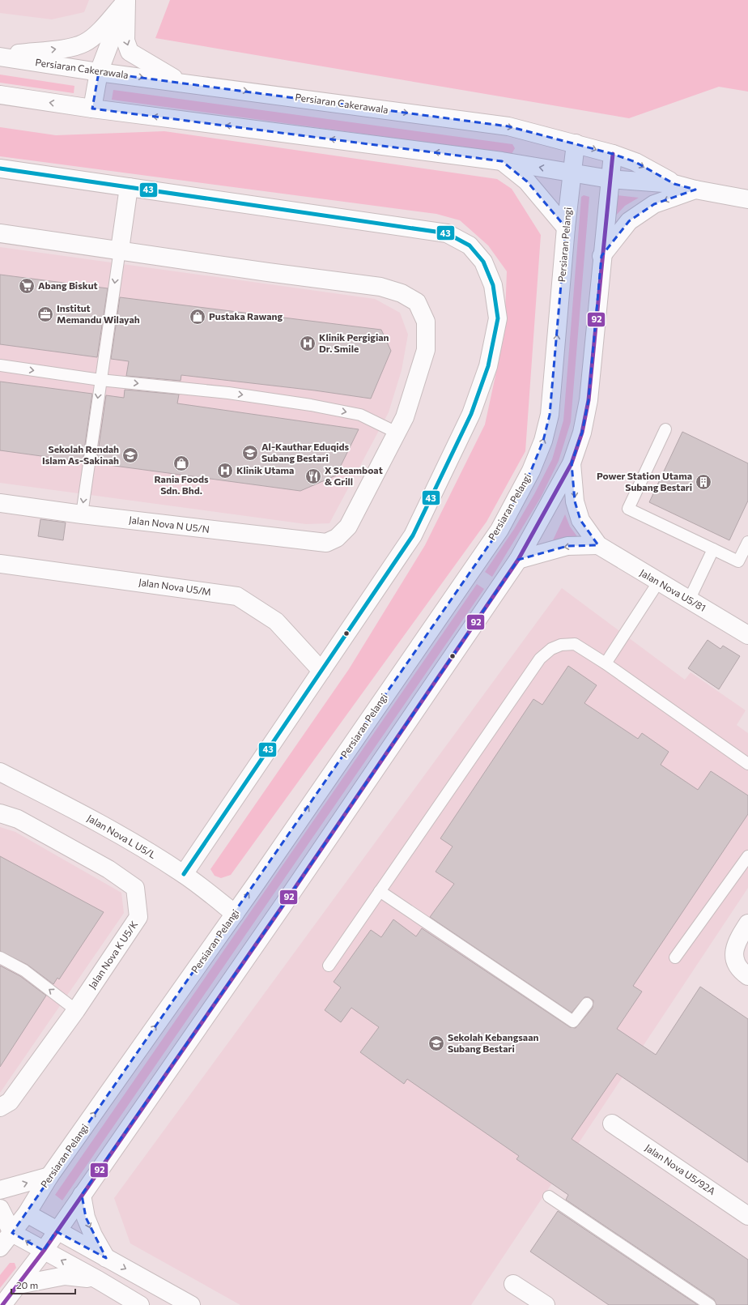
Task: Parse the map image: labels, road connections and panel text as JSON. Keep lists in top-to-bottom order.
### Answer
{
  "streets": {
    "street": [
      "Persiaran Cakerawala",
      "Persiaran Pelangi",
      "Jalan Nova N U5/N",
      "Jalan Nova U5/M",
      "Jalan Nova U5/81",
      "Jalan Nova L U5/L",
      "Jalan Nova K U5/K",
      "Jalan Nova U5/92A"
    ]
  },
  "crossings": [
    ["Persiaran Cakerawala", "Persiaran Pelangi"],
    ["Persiaran Pelangi", "Jalan Nova L U5/L"]
  ],
  "places": {
    "supermarket": ["Abang Biskut"],
    "office": ["Institut Memandu Wilayah"],
    "shop": ["Pustaka Rawang", "Rania Foods Sdn. Bhd."],
    "hospital": ["Klinik Pergigian Dr. Smile", "Klinik Utama"],
    "school or university": ["Al-Kauthar Eduqids Subang Bestari", "Sekolah Rendah Islam As-Sakinah", "Sekolah Kebangsaan Subang Bestari"],
    "restaurant": ["X Steamboat & Grill"],
    "building": ["Power Station Utama Subang Bestari"]
  },
  "lines": ["transit line 92", "transit line 43"],
  "scale_bar": "20 m"
}
